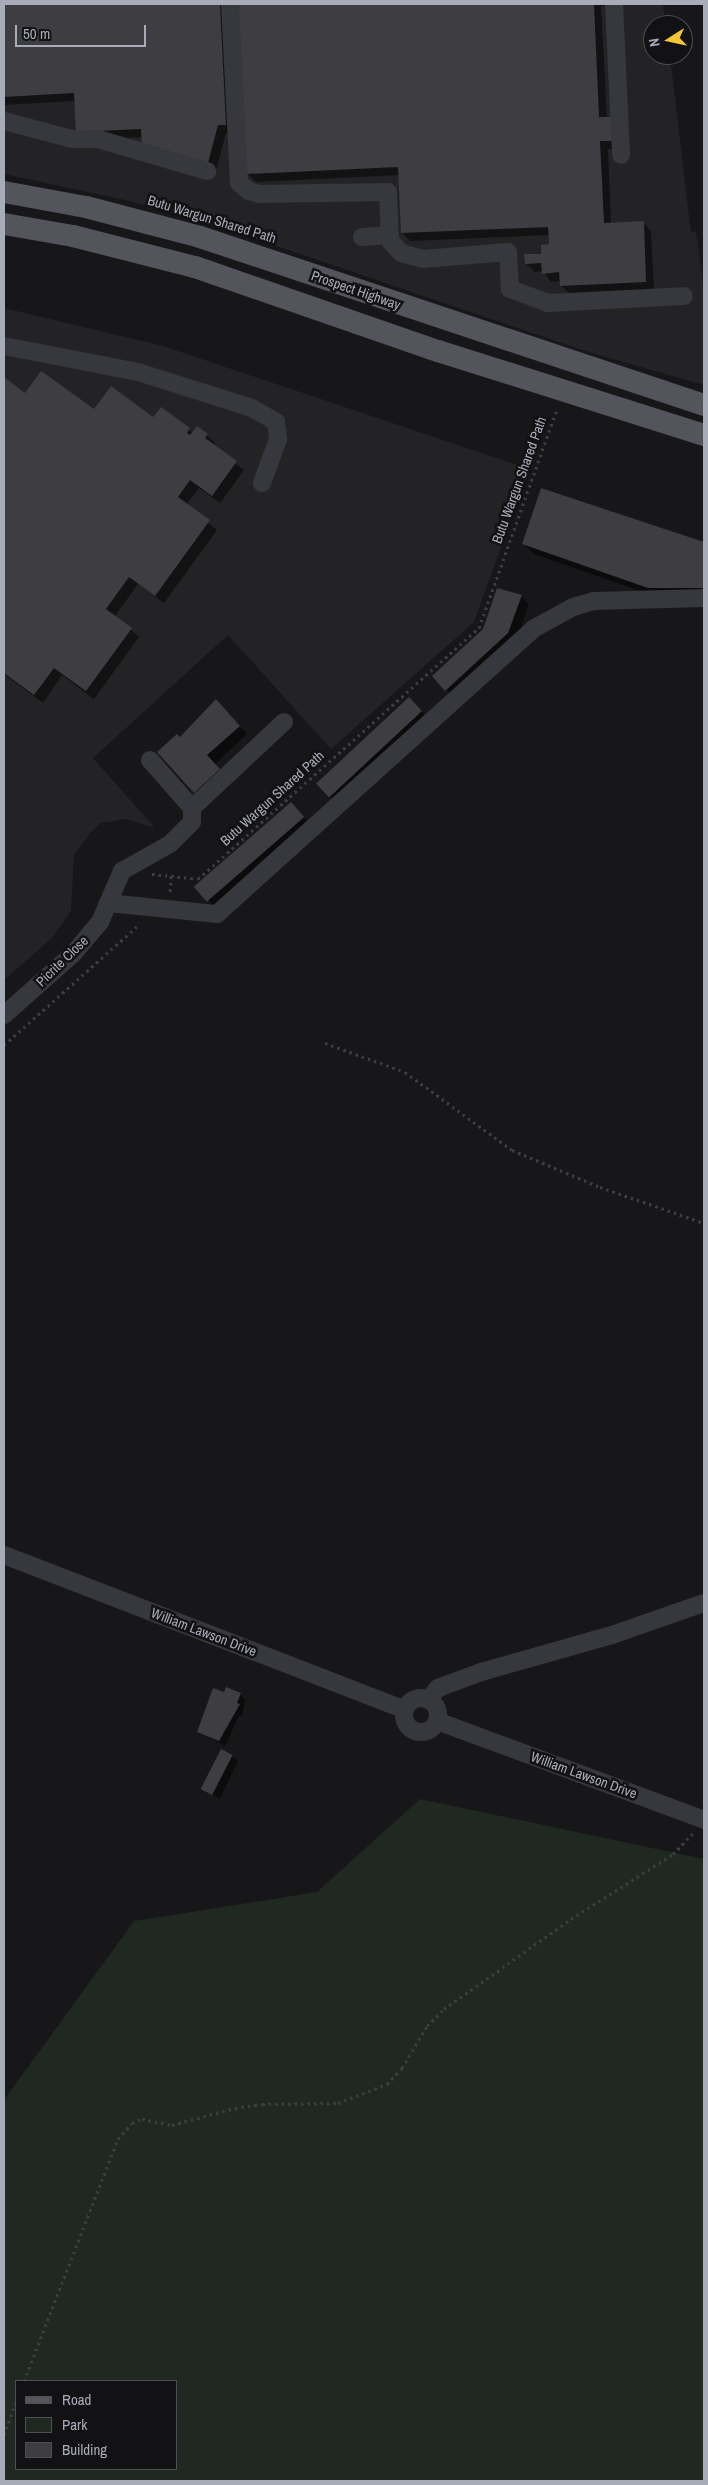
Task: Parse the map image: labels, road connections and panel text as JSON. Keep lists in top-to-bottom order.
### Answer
{
  "streets": {
    "main road": ["Prospect Highway"],
    "street": ["Picrite Close", "William Lawson Drive"],
    "path": ["Butu Wargun Shared Path"]
  },
  "legend": ["Road", "Park", "Building"],
  "scale_bar": "50 m",
  "north": "left"
}
